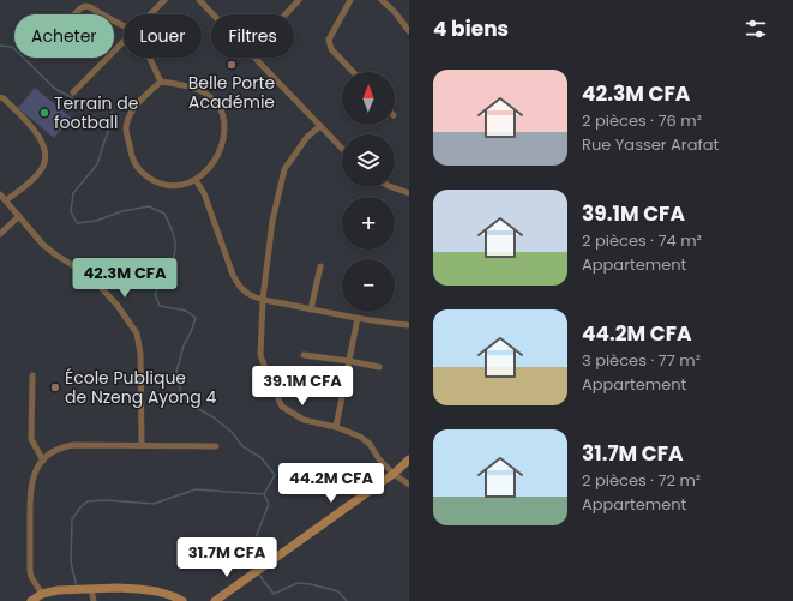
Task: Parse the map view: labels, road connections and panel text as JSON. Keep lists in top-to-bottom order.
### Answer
{
  "places": ["Belle Porte Académie", "Terrain de football", "École Publique de Nzeng Ayong 4"],
  "north": "top",
  "page": {
    "heading": "4 biens",
    "chip": ["Acheter", "Louer", "Filtres"],
    "list": [
      {
        "name": "42.3M CFA",
        "note": "2 pièces · 76 m² · Rue Yasser Arafat"
      },
      {
        "name": "39.1M CFA",
        "note": "2 pièces · 74 m² · Appartement"
      },
      {
        "name": "44.2M CFA",
        "note": "3 pièces · 77 m² · Appartement"
      },
      {
        "name": "31.7M CFA",
        "note": "2 pièces · 72 m² · Appartement"
      }
    ],
    "map_buttons": ["+", "−"],
    "price": [
      "42.3M CFA",
      "39.1M CFA",
      "44.2M CFA",
      "31.7M CFA"
    ]
  }
}
